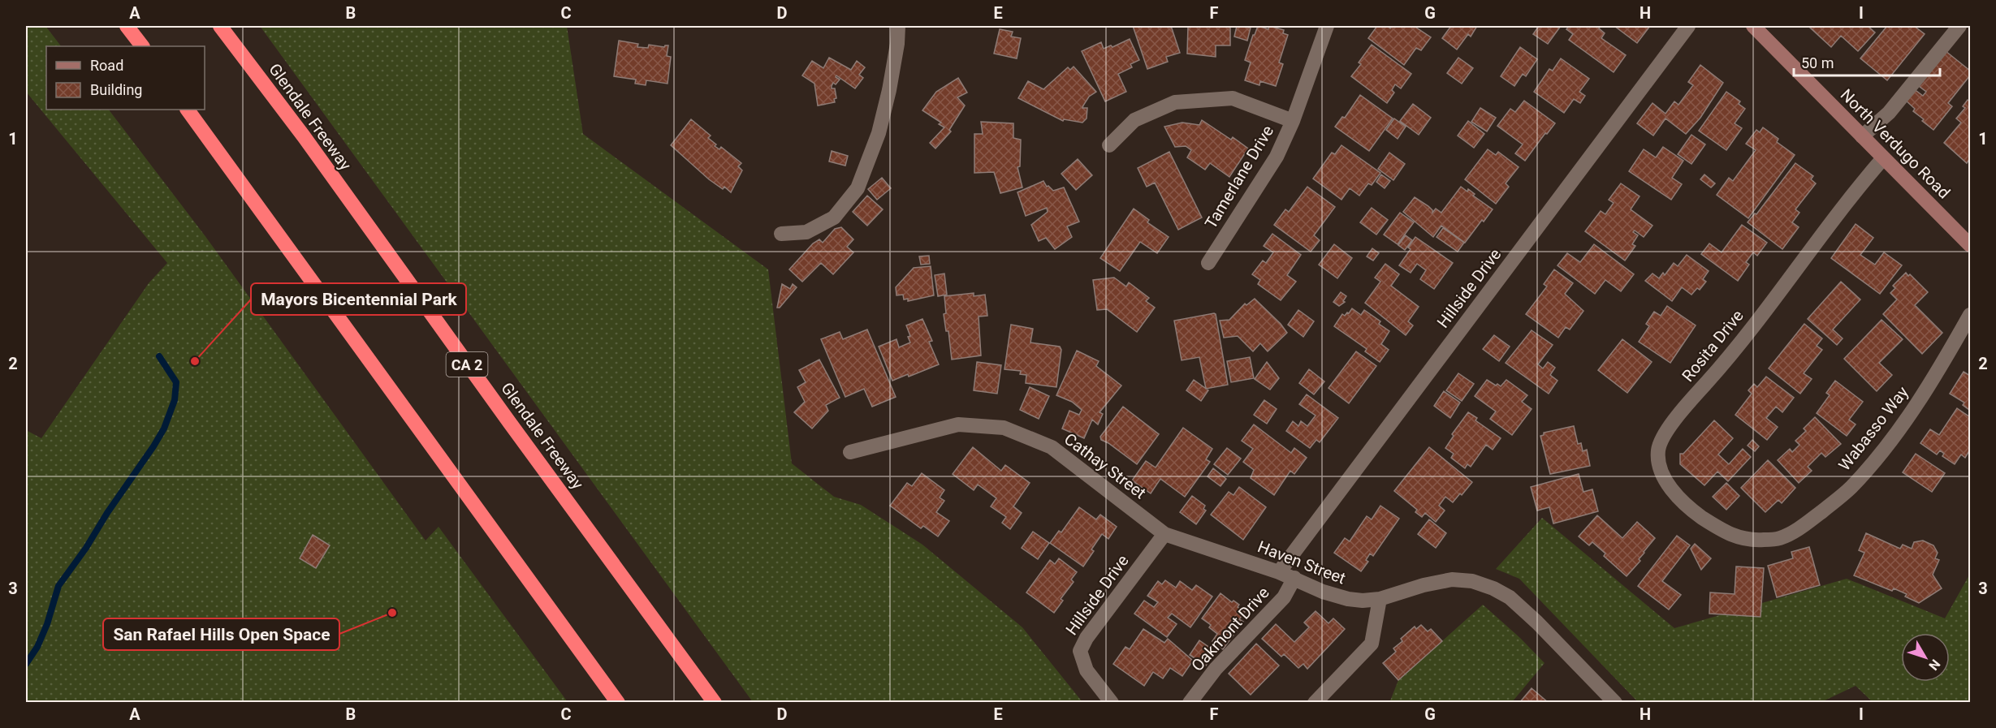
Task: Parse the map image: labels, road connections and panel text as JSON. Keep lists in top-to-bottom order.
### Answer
{
  "streets": {
    "highway": ["Glendale Freeway", "CA 2"],
    "main road": ["North Verdugo Road"],
    "street": [
      "Tamerlane Drive",
      "Hillside Drive",
      "Rosita Drive",
      "Wabasso Way",
      "Cathay Street",
      "Haven Street",
      "Oakmont Drive"
    ]
  },
  "crossings": [
    ["North Verdugo Road", "Rosita Drive"],
    ["Hillside Drive", "Cathay Street"],
    ["Hillside Drive", "Haven Street"],
    ["Rosita Drive", "Wabasso Way"],
    ["Cathay Street", "Haven Street"],
    ["Haven Street", "Oakmont Drive"]
  ],
  "places": ["Mayors Bicentennial Park", "San Rafael Hills Open Space"],
  "legend": ["Road", "Building"],
  "scale_bar": "50 m",
  "north": "bottom right",
  "grid": {
    "columns": [
      "A",
      "B",
      "C",
      "D",
      "E",
      "F",
      "G",
      "H",
      "I"
    ],
    "rows": ["1", "2", "3"]
  }
}
